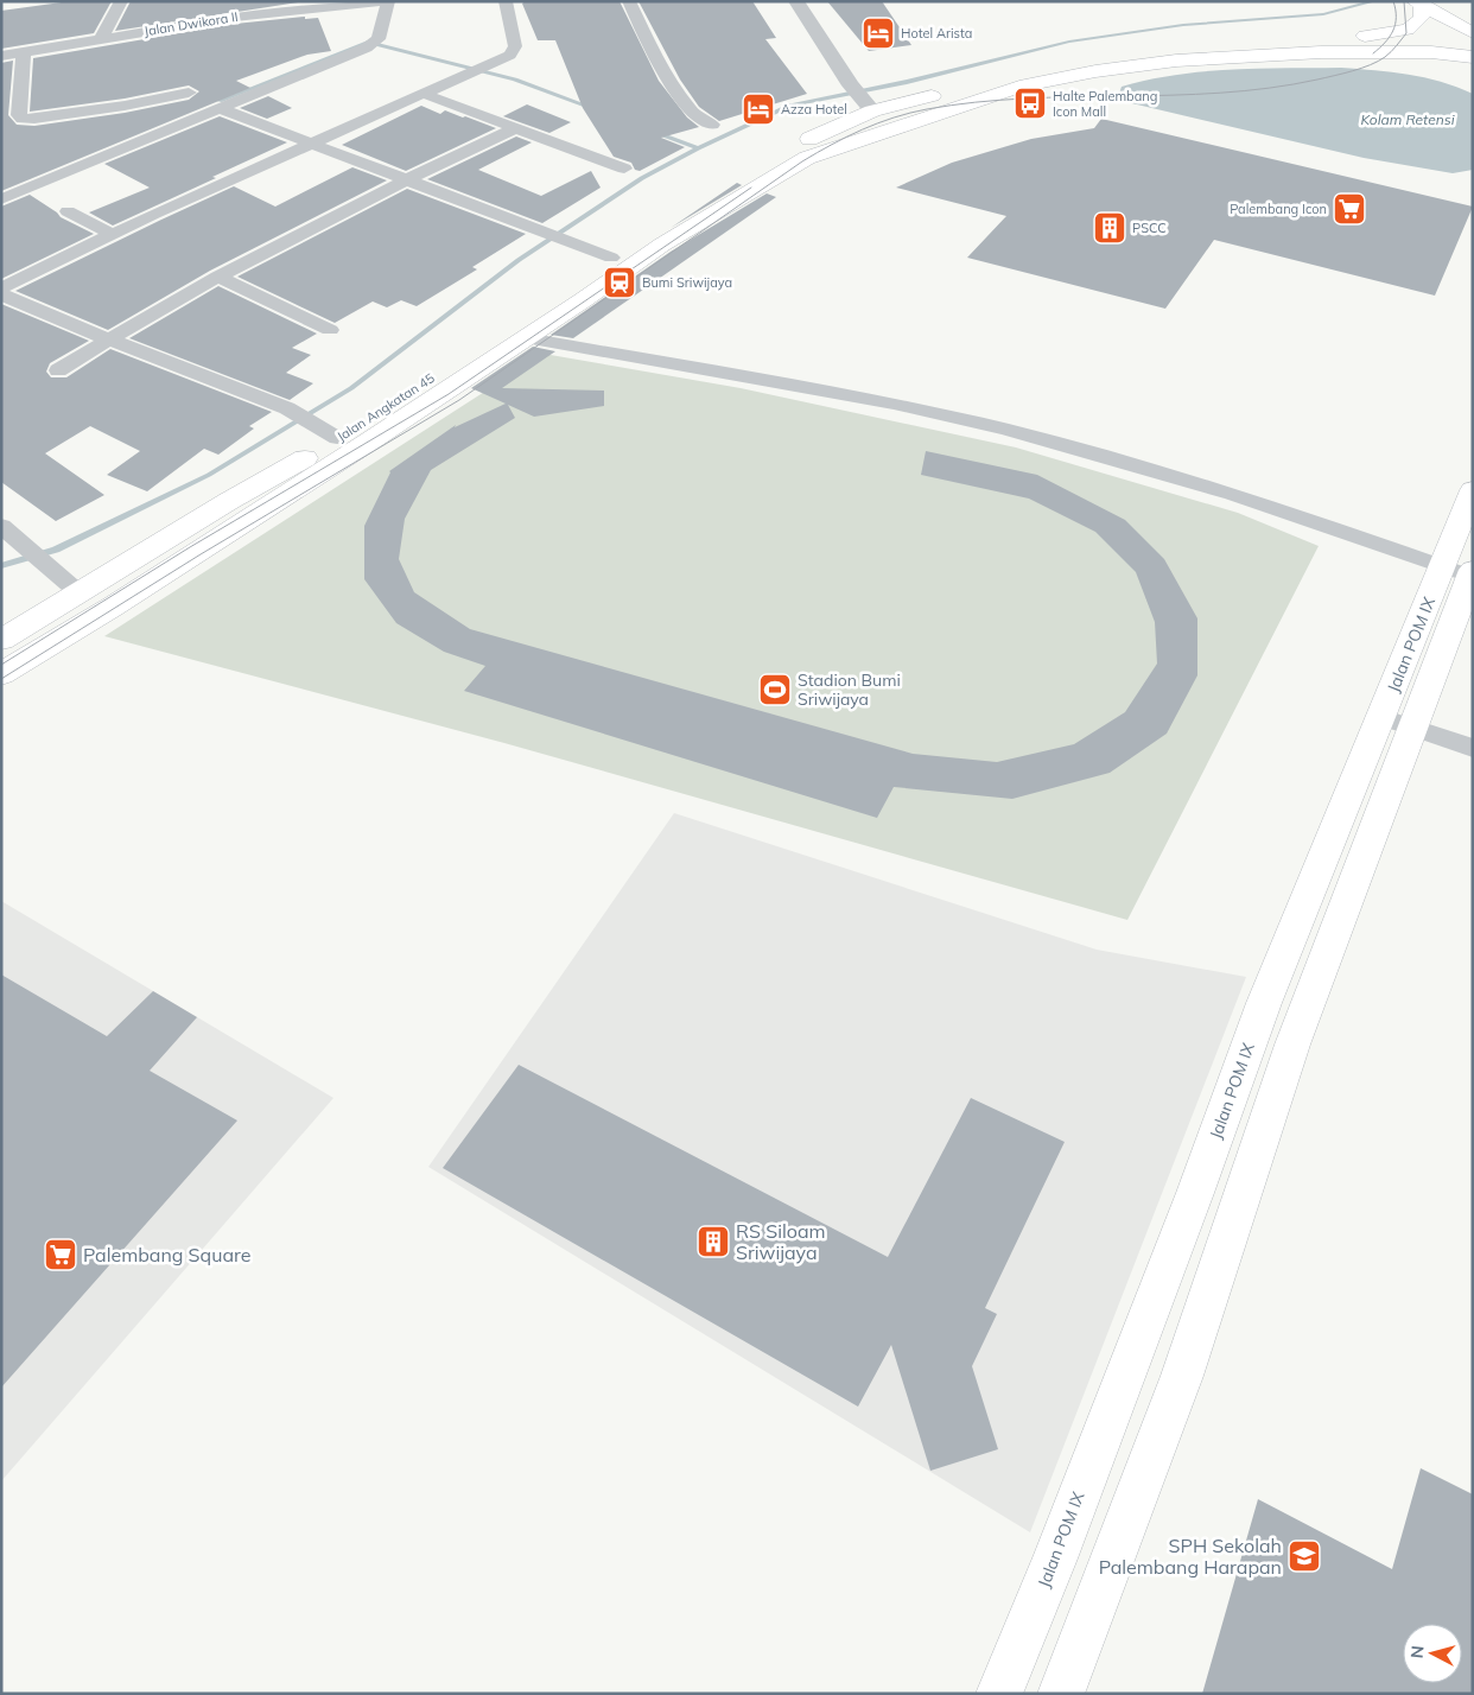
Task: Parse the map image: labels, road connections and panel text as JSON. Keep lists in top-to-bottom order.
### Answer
{
  "streets": {
    "main road": ["Jalan Angkatan 45", "Jalan POM IX"],
    "street": ["Jalan Dwikora II"]
  },
  "water": ["Kolam Retensi"],
  "places": {
    "hotel": ["Hotel Arista", "Azza Hotel"],
    "bus stop": ["Halte Palembang Icon Mall"],
    "supermarket": ["Palembang Icon", "Palembang Square"],
    "building": ["PSCC", "RS Siloam Sriwijaya"],
    "station": ["Bumi Sriwijaya"],
    "sports": ["Stadion Bumi Sriwijaya"],
    "school or university": ["SPH Sekolah Palembang Harapan"]
  },
  "north": "left"
}
